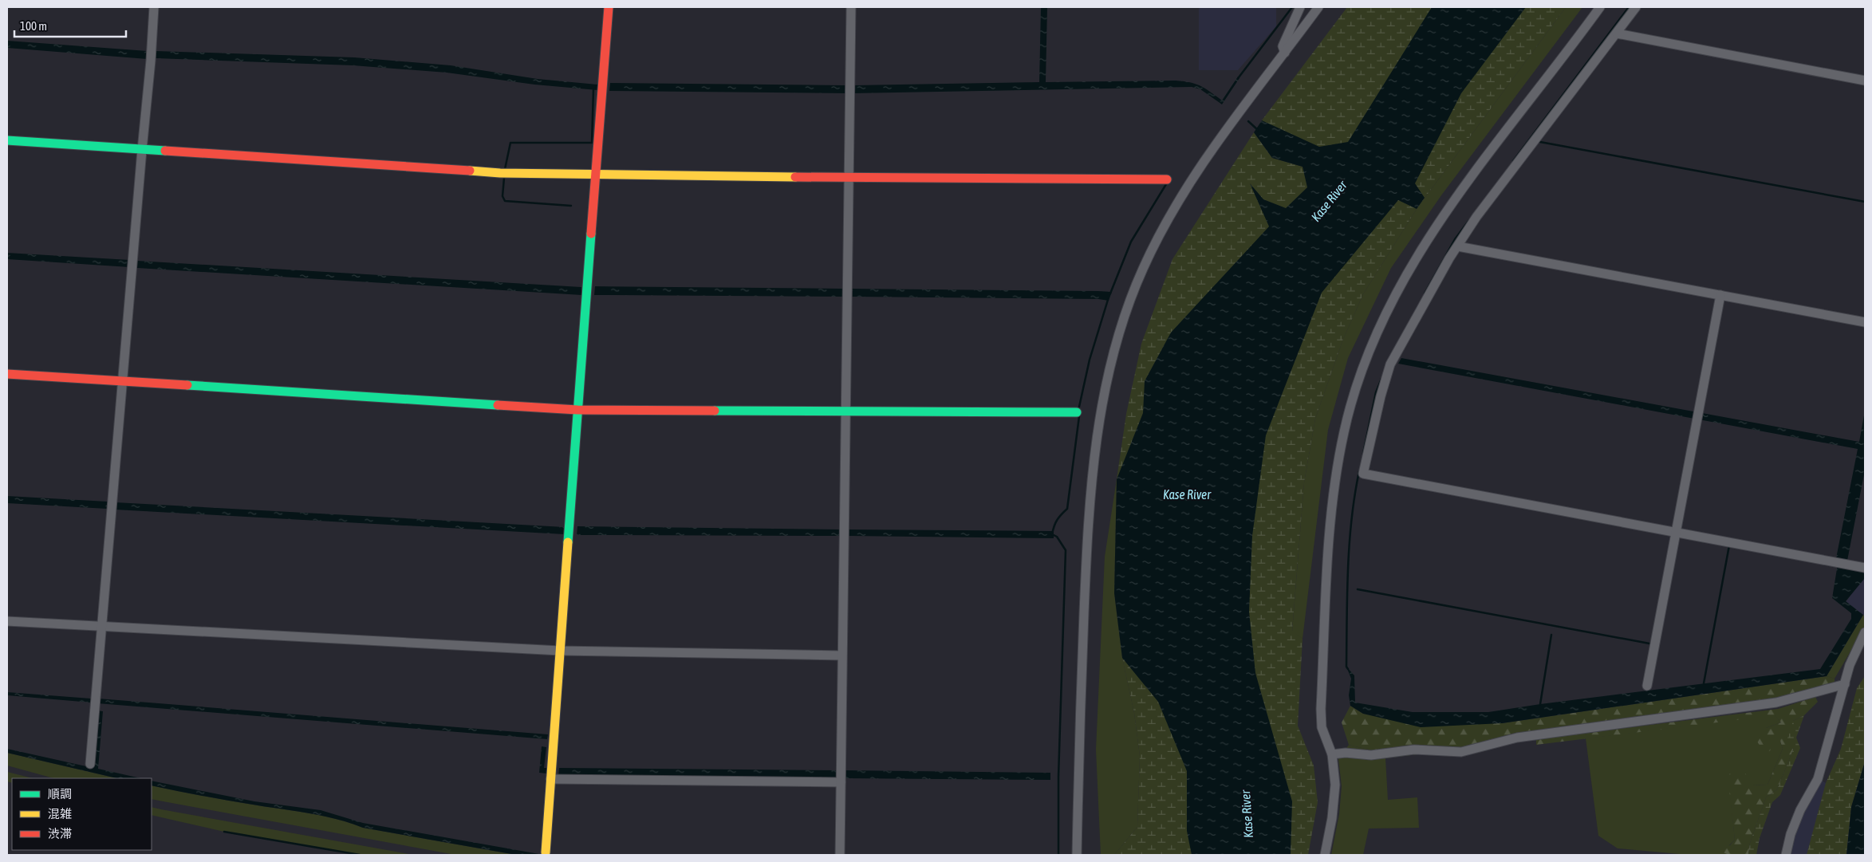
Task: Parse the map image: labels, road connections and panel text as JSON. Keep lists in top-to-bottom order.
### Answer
{
  "water": ["Kase River"],
  "legend": ["順調", "混雑", "渋滞"],
  "scale_bar": "100 m"
}
